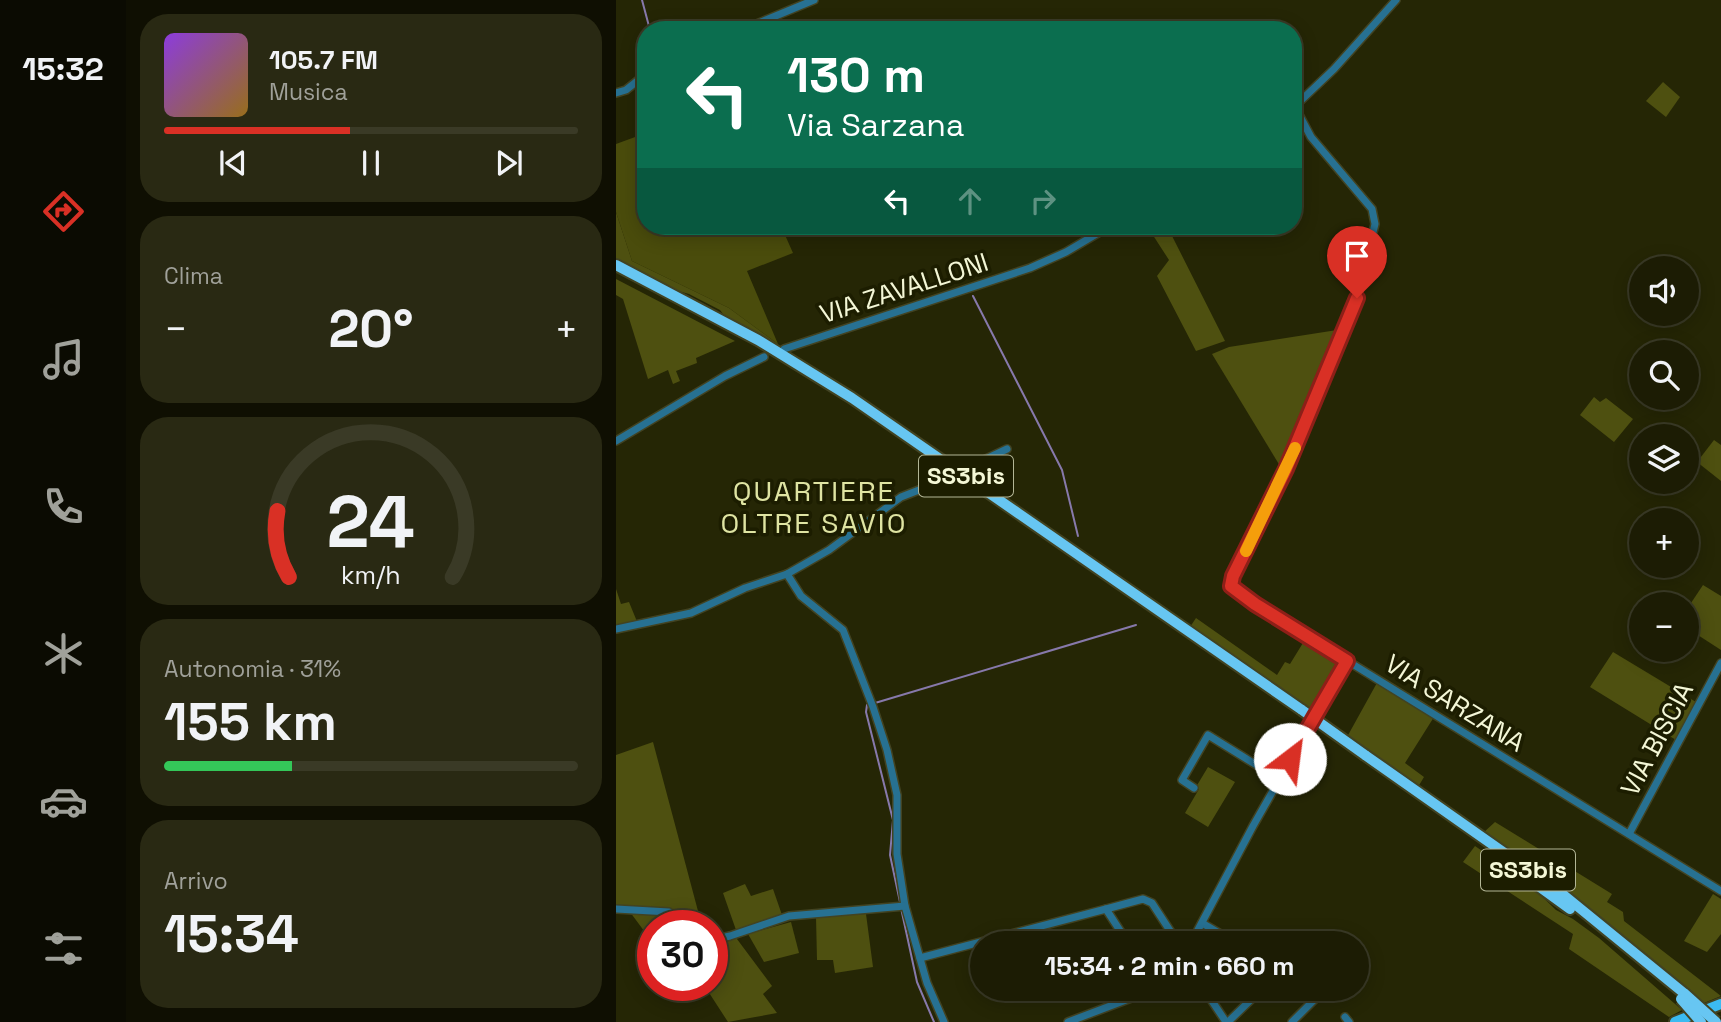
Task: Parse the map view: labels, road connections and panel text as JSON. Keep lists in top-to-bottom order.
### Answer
{
  "streets": {
    "highway": ["SS3bis"],
    "street": ["VIA ZAVALLONI", "VIA SARZANA", "VIA BISCIA"]
  },
  "crossings": [
    ["VIA SARZANA", "VIA BISCIA"]
  ],
  "districts": ["QUARTIERE OLTRE SAVIO"],
  "page": {
    "tabs": "15:32",
    "turn": ["130 m", "Via Sarzana"],
    "song": ["105.7 FM", "Musica"],
    "tile": [
      "Clima",
      ["Autonomia · 31%", "155 km"],
      ["Arrivo", "15:34"]
    ],
    "map_buttons": ["+", "−"],
    "heat": ["−", "20°", "+"],
    "limit": "30",
    "trip": "15:34 · 2 min · 660 m",
    "gauge": ["24", "km/h"]
  }
}
